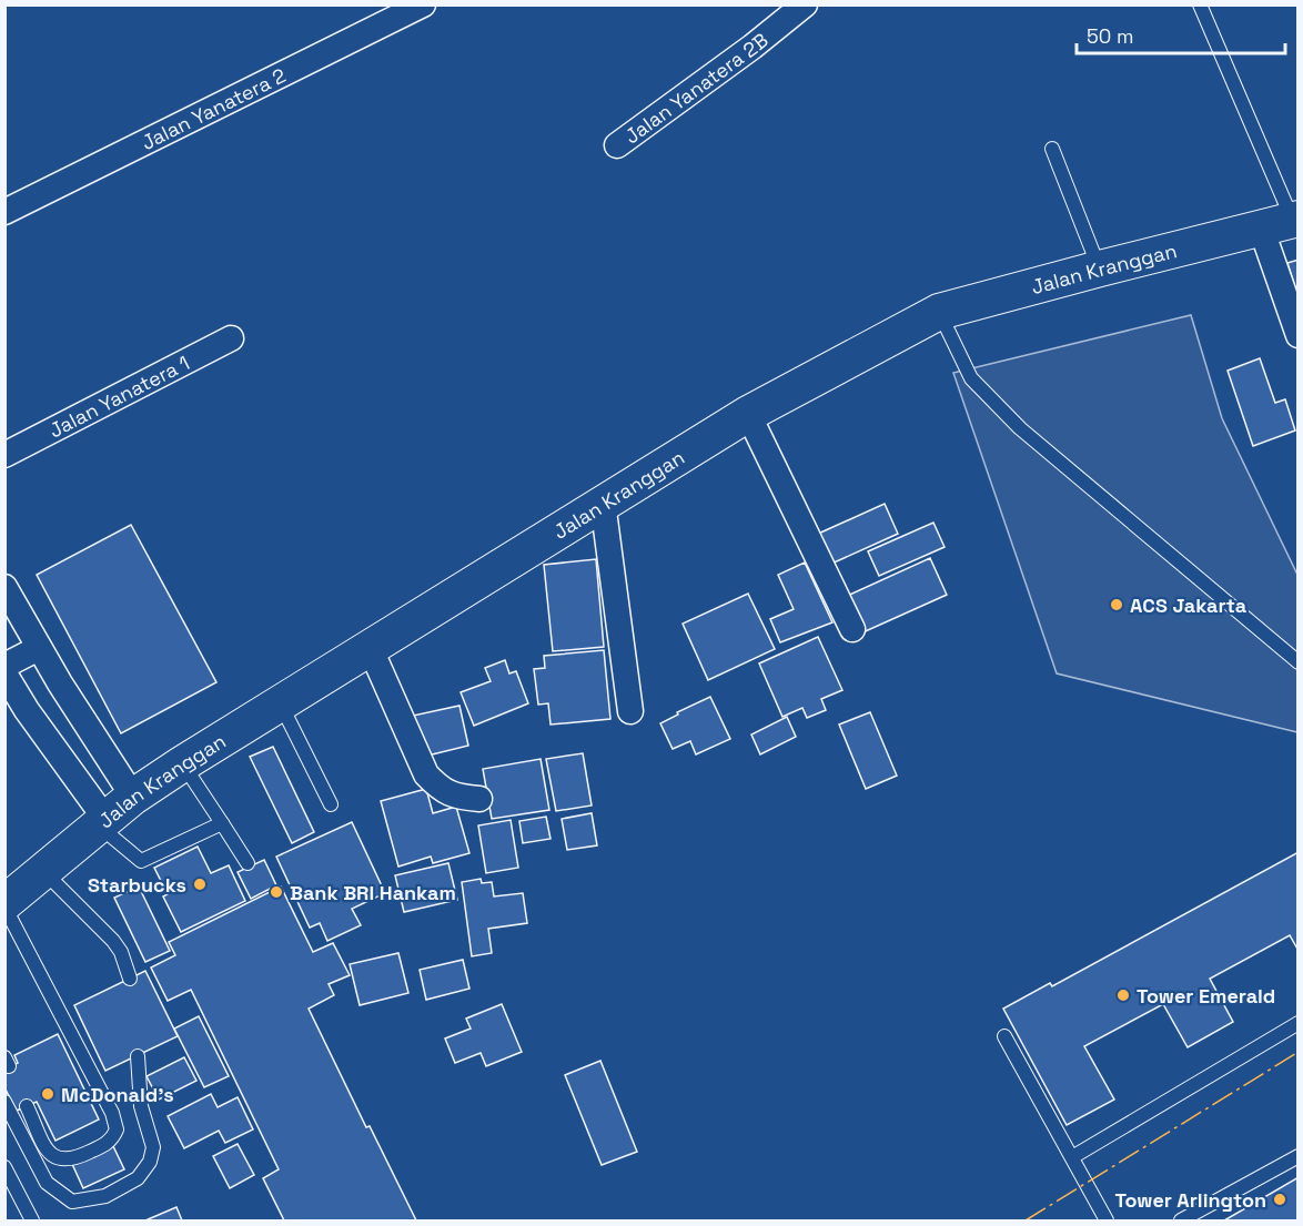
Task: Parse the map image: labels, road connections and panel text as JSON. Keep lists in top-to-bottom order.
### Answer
{
  "streets": {
    "main road": ["Jalan Kranggan"],
    "street": ["Jalan Yanatera 2B", "Jalan Yanatera 2", "Jalan Yanatera 1"]
  },
  "places": [
    "ACS Jakarta",
    "Starbucks",
    "Bank BRI Hankam",
    "Tower Emerald",
    "McDonald's",
    "Tower Arlington"
  ],
  "scale_bar": "50 m"
}
